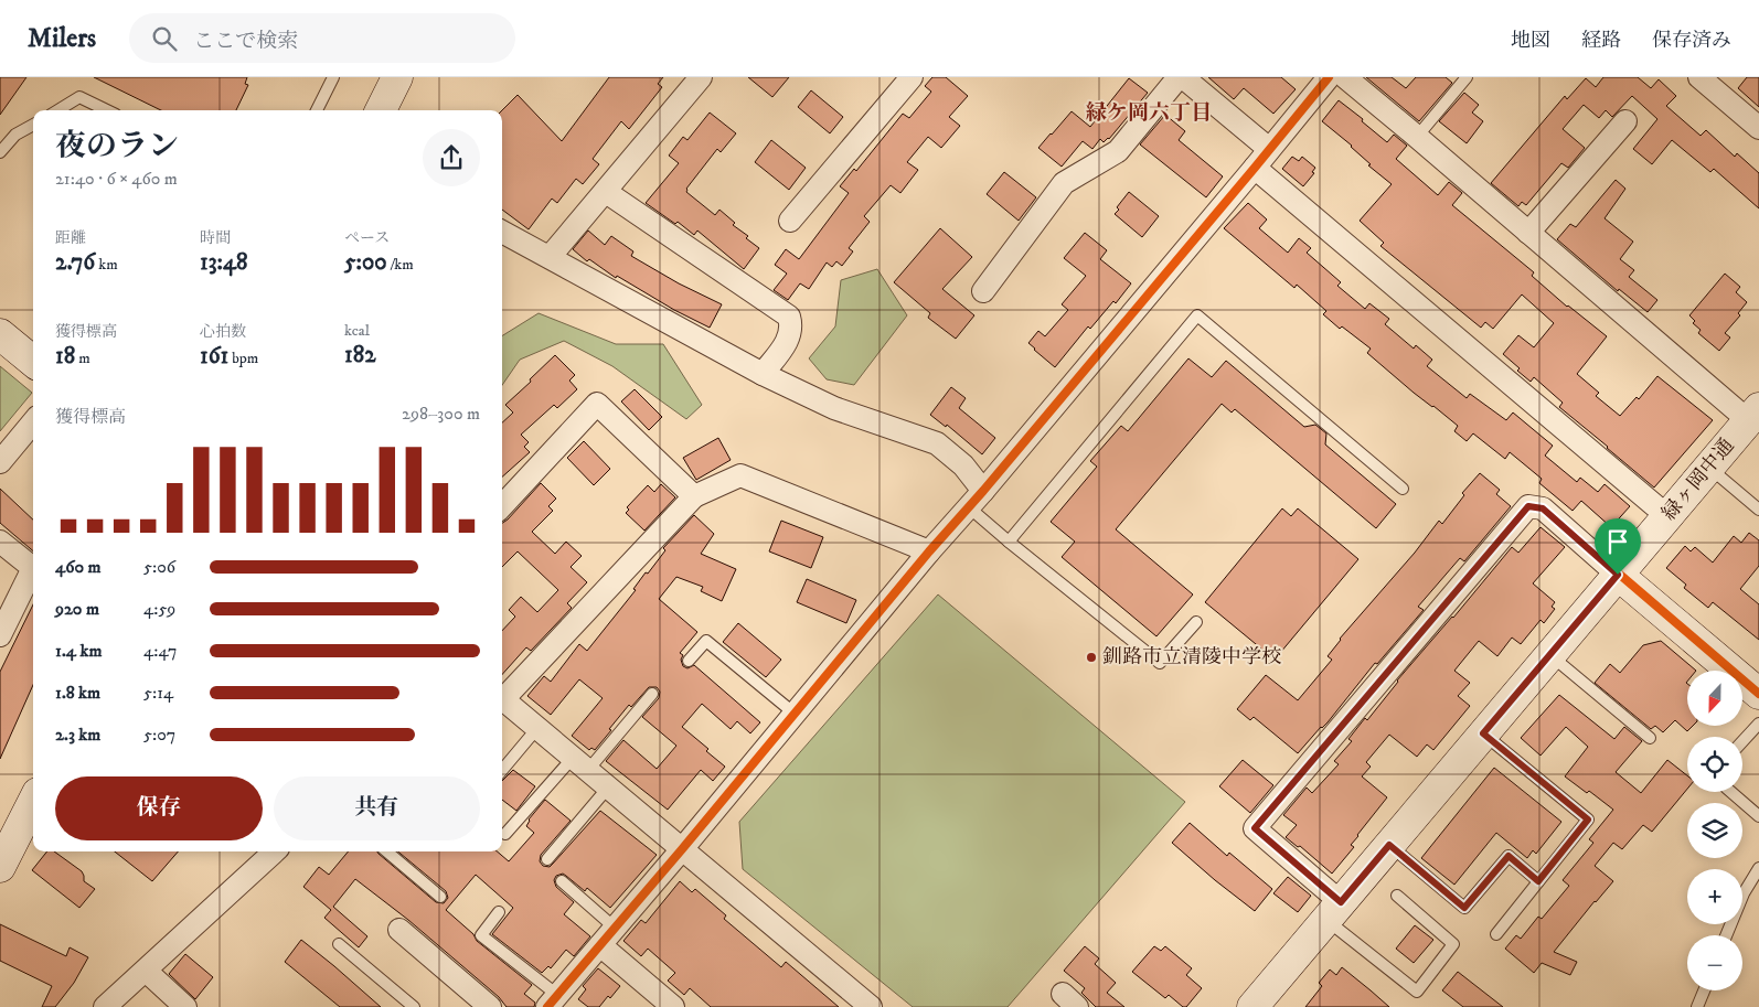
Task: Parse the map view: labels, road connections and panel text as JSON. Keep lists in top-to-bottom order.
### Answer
{
  "streets": {
    "street": ["緑ヶ岡中通"]
  },
  "districts": ["緑ケ岡六丁目"],
  "places": ["釧路市立清陵中学校"],
  "north": "bottom",
  "page": {
    "header": "Milers",
    "search": "ここで検索",
    "nav": ["地図", "経路", "保存済み"],
    "heading": ["夜のラン", "21:40 · 6 × 460 m"],
    "stats": [
      ["距離", "2.76 km"],
      ["時間", "13:48"],
      ["ペース", "5:00 /km"],
      ["獲得標高", "18 m"],
      ["心拍数", "161 bpm"],
      ["kcal", "182"]
    ],
    "chart": ["獲得標高", "298–300 m"],
    "list": [
      {
        "name": "460 m",
        "note": "5:06"
      },
      {
        "name": "920 m",
        "note": "4:59"
      },
      {
        "name": "1.4 km",
        "note": "4:47"
      },
      {
        "name": "1.8 km",
        "note": "5:14"
      },
      {
        "name": "2.3 km",
        "note": "5:07"
      }
    ],
    "map_buttons": ["+", "−"],
    "buttons": ["保存", "共有"]
  }
}
